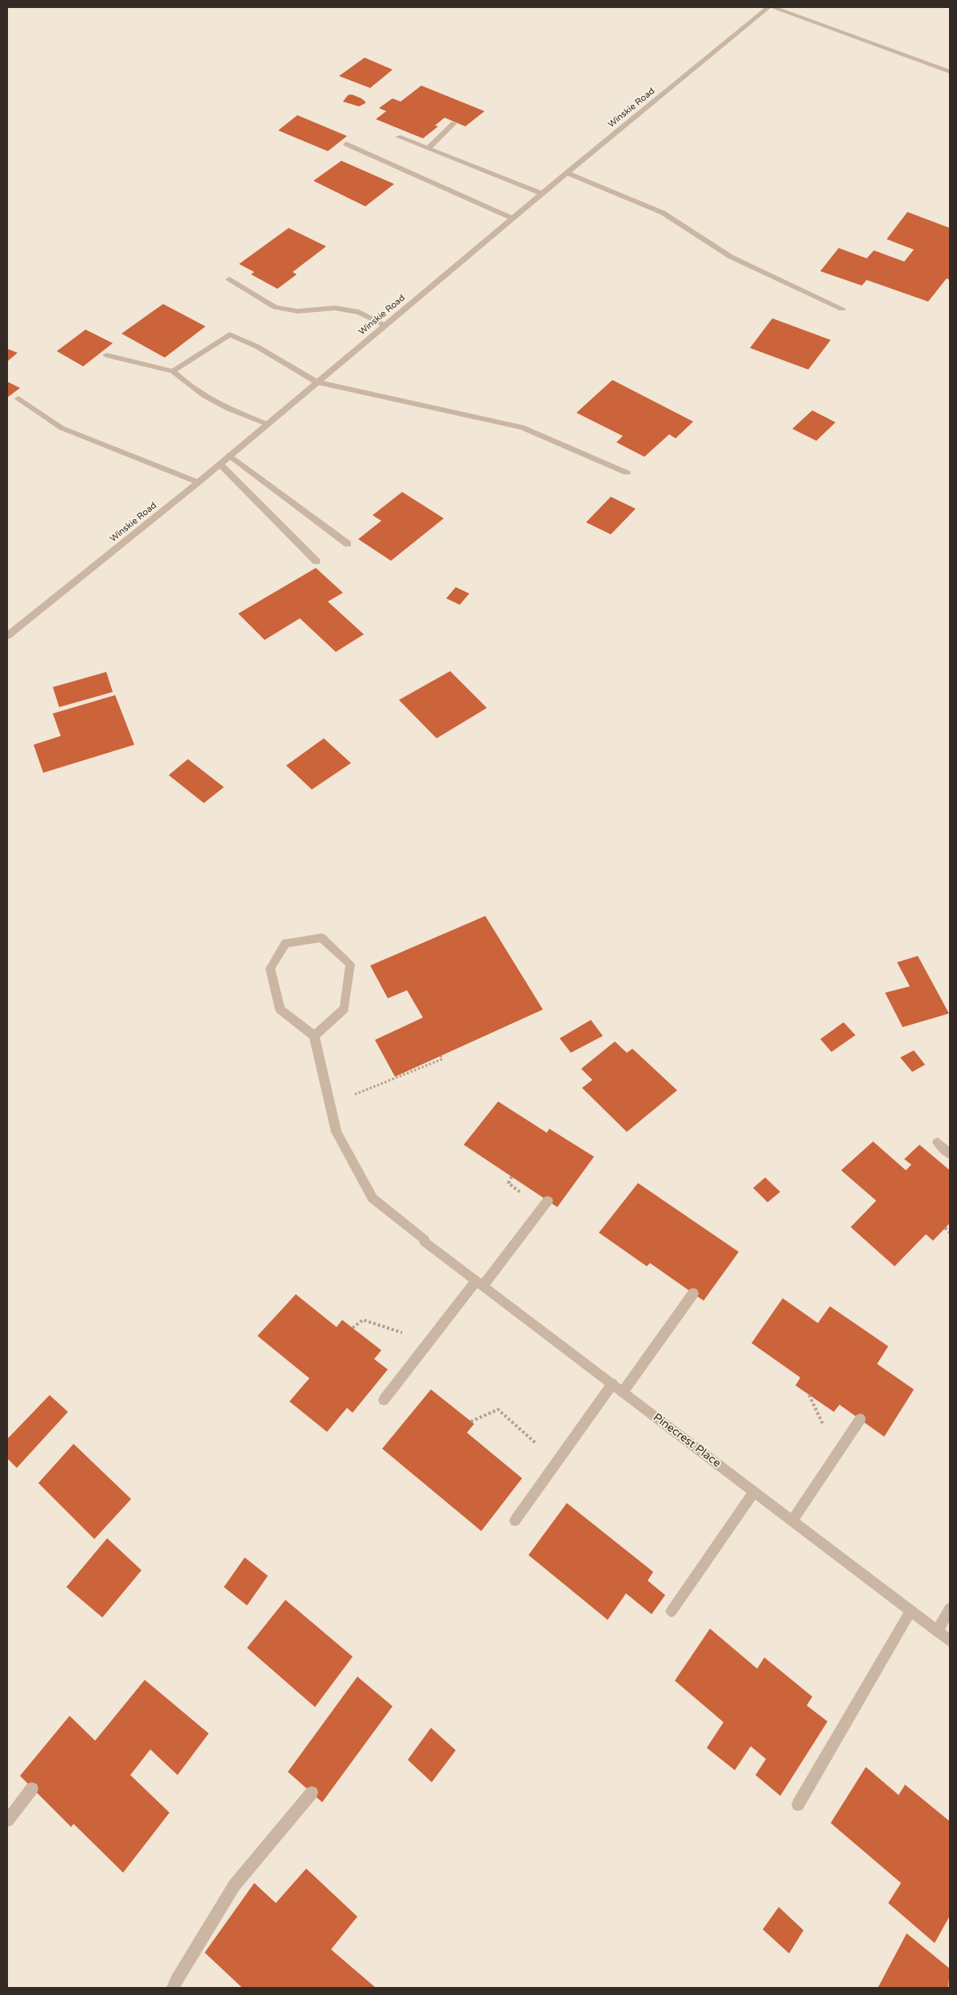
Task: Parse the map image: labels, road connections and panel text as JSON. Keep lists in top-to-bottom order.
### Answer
{
  "streets": {
    "street": ["Winskie Road", "Pinecrest Place"]
  }
}
